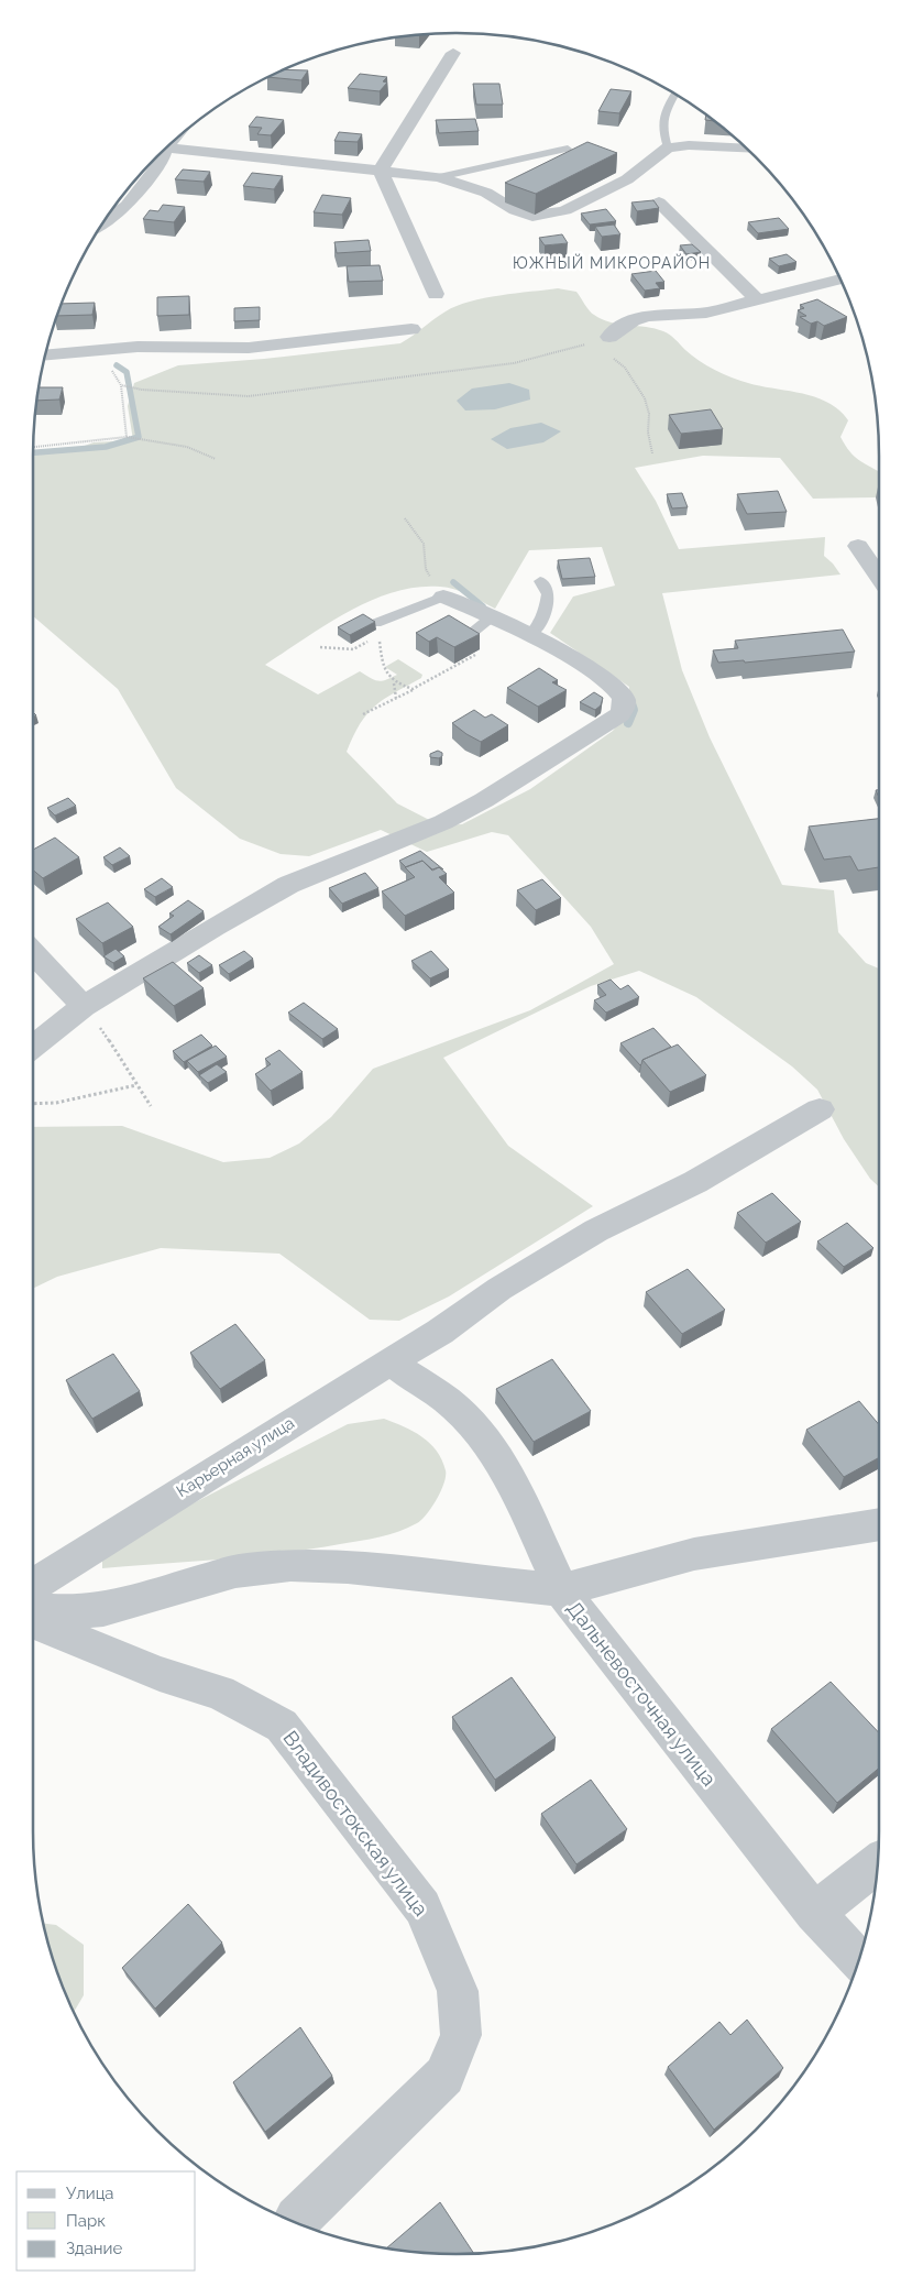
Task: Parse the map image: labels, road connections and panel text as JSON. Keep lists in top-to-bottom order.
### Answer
{
  "streets": {
    "street": ["Карьерная улица", "Дальневосточная улица", "Владивостокская улица"]
  },
  "crossings": [
    ["Карьерная улица", "Дальневосточная улица"]
  ],
  "districts": ["ЮЖНЫЙ МИКРОРАЙОН"],
  "legend": ["Улица", "Парк", "Здание"]
}
